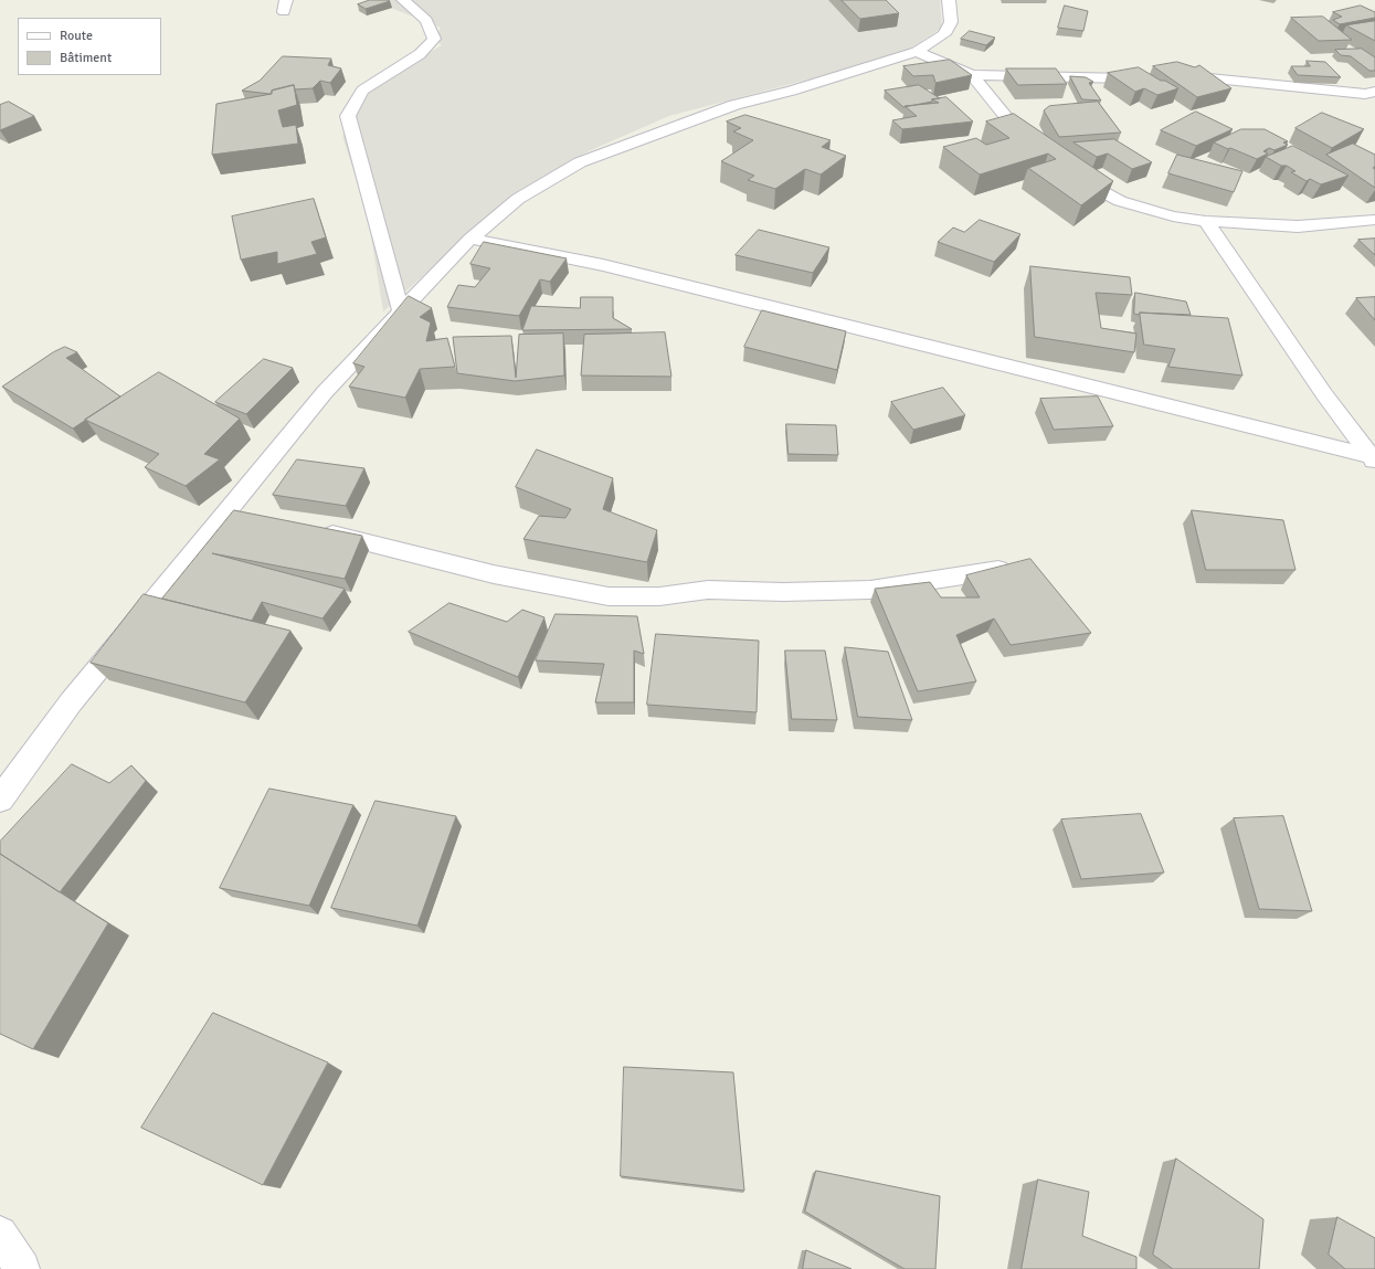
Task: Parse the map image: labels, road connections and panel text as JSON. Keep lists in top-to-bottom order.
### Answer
{
  "legend": ["Route", "Bâtiment"]
}
